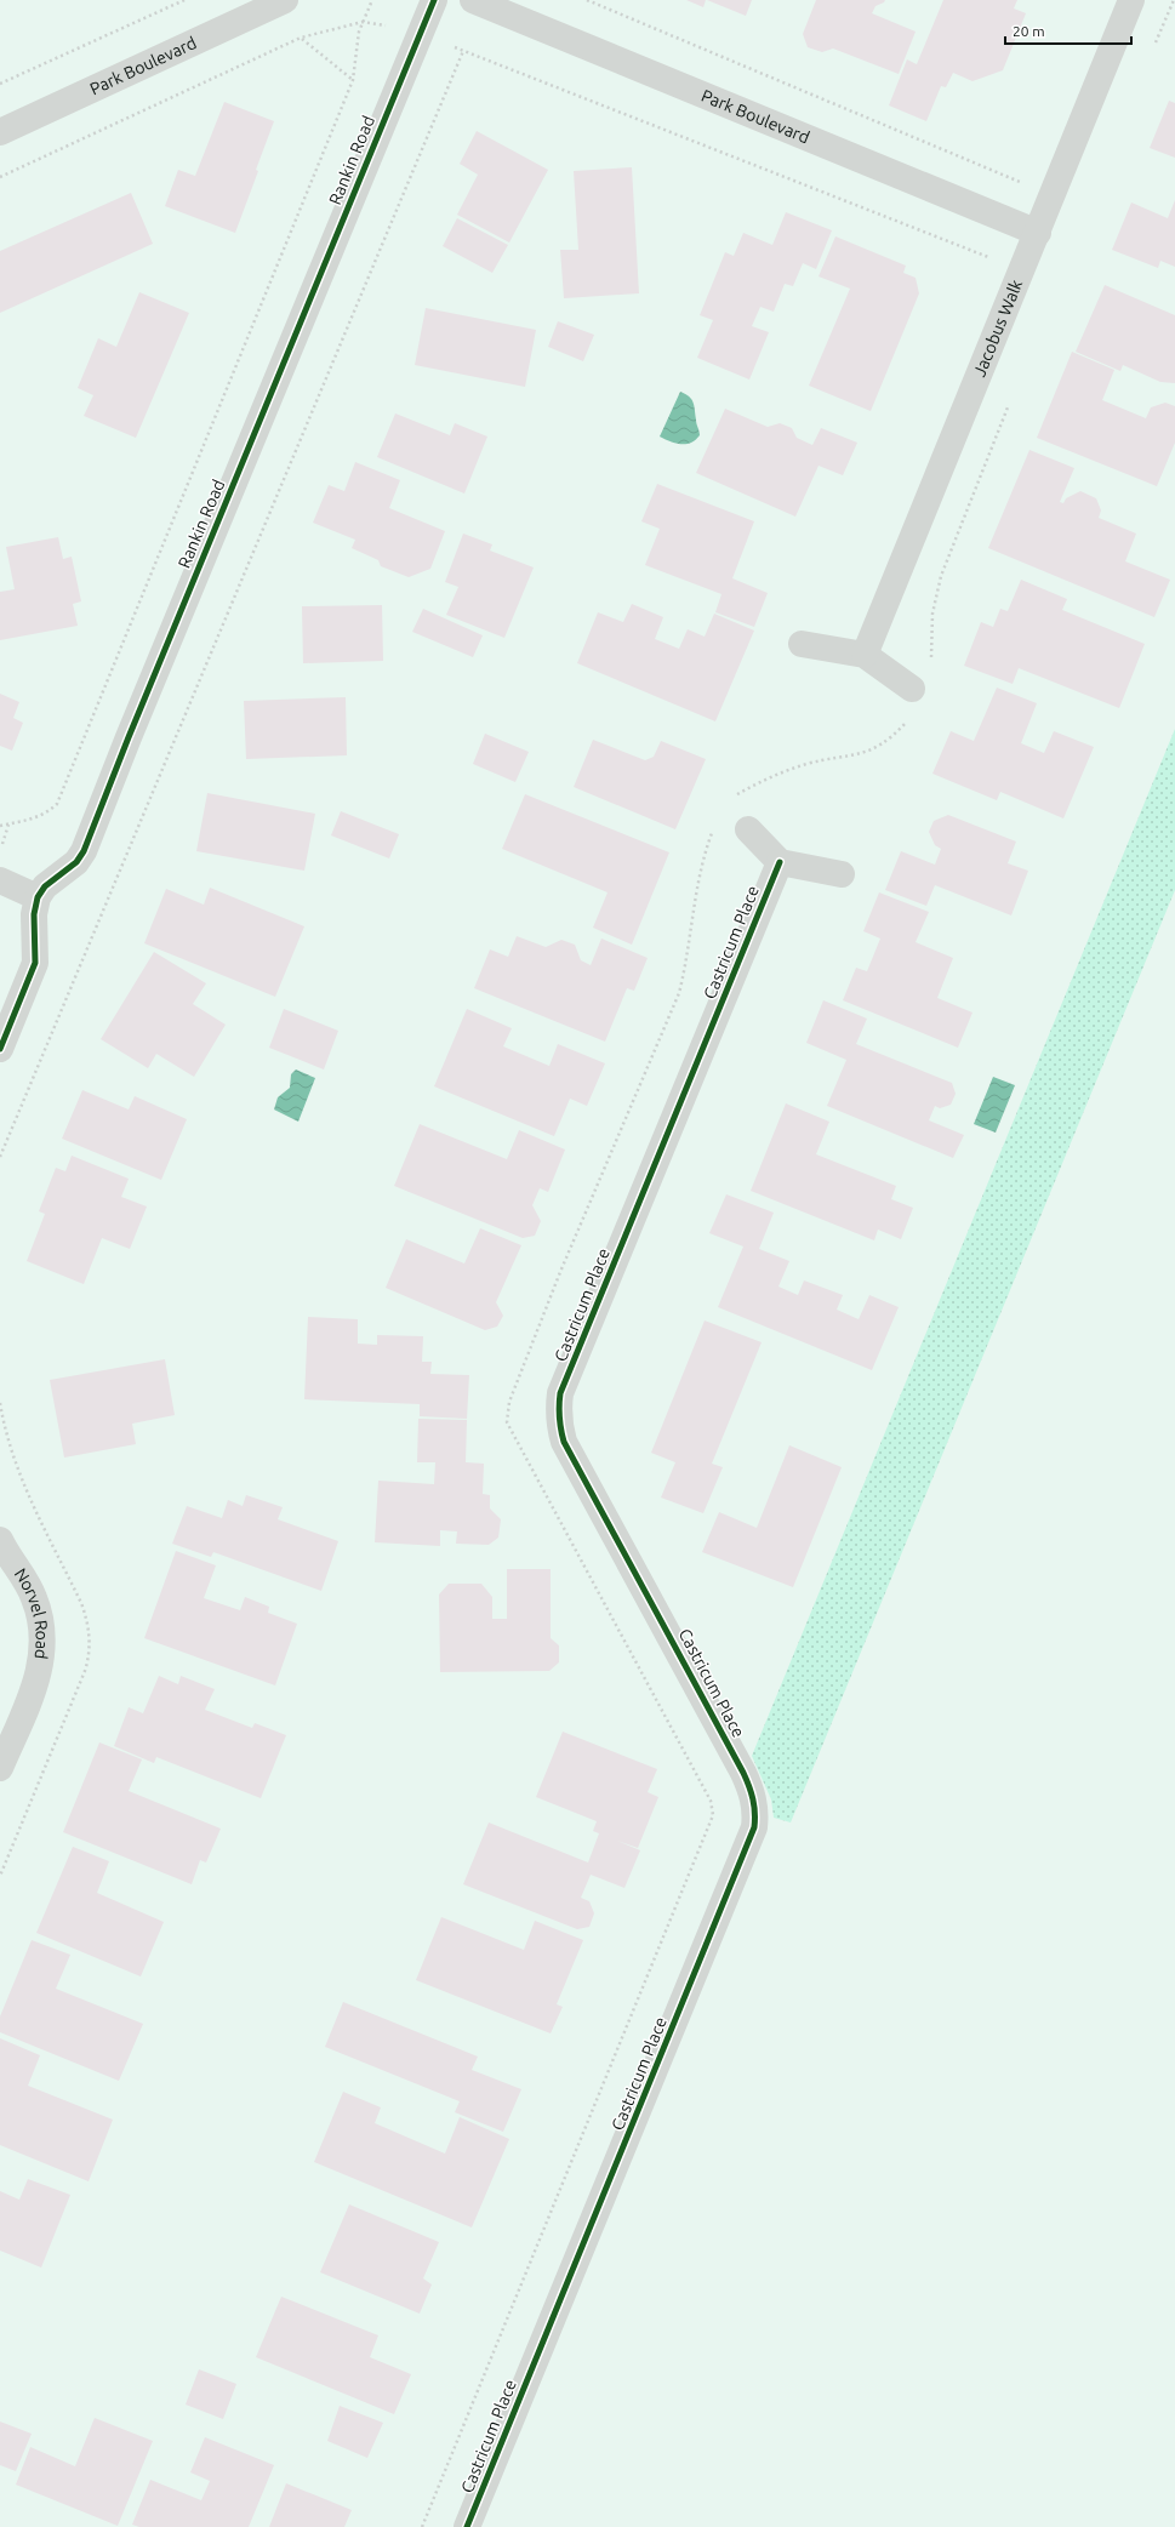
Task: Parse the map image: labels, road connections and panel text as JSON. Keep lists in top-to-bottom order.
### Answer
{
  "streets": {
    "street": [
      "Park Boulevard",
      "Rankin Road",
      "Jacobus Walk",
      "Castricum Place",
      "Norvel Road"
    ]
  },
  "crossings": [
    ["Park Boulevard", "Jacobus Walk"]
  ],
  "scale_bar": "20 m"
}
